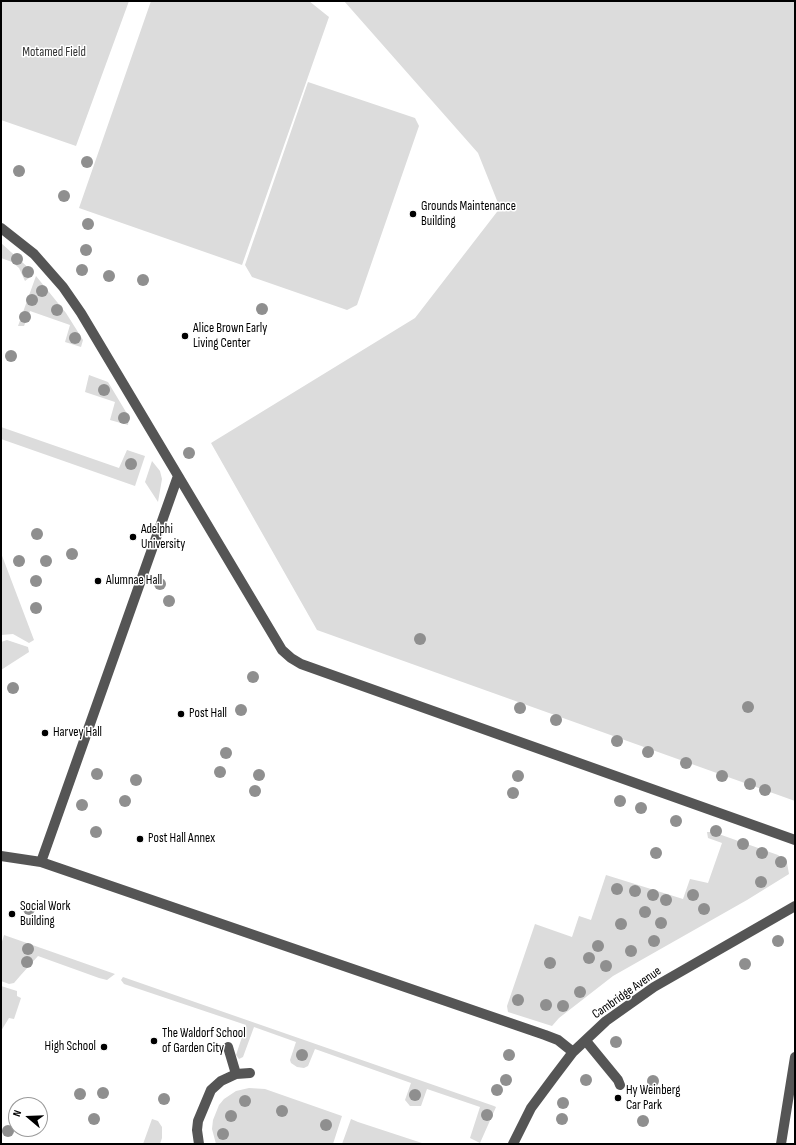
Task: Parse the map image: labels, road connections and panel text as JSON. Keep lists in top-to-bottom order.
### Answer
{
  "streets": {
    "street": ["Cambridge Avenue"]
  },
  "parks": ["Motamed Field"],
  "places": [
    "Grounds Maintenance Building",
    "Alice Brown Early Living Center",
    "Adelphi University",
    "Alumnae Hall",
    "Post Hall",
    "Harvey Hall",
    "Post Hall Annex",
    "Social Work Building",
    "The Waldorf School of Garden City",
    "High School",
    "Hy Weinberg Car Park"
  ],
  "north": "left"
}
